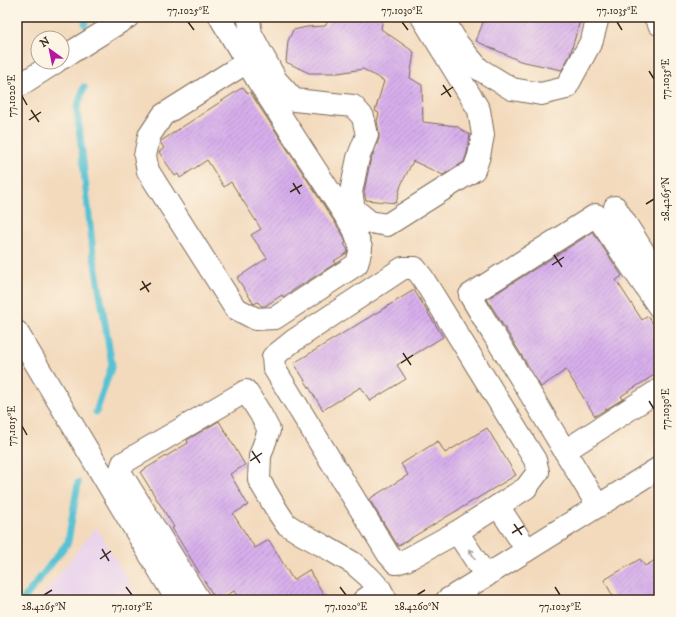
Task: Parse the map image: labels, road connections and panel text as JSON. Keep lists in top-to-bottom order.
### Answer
{
  "north": "top left",
  "coordinates": [
    "77.1025°E",
    "77.1030°E",
    "77.1035°E",
    "77.1020°E",
    "28.4265°N",
    "77.1015°E",
    "28.4260°N"
  ]
}
